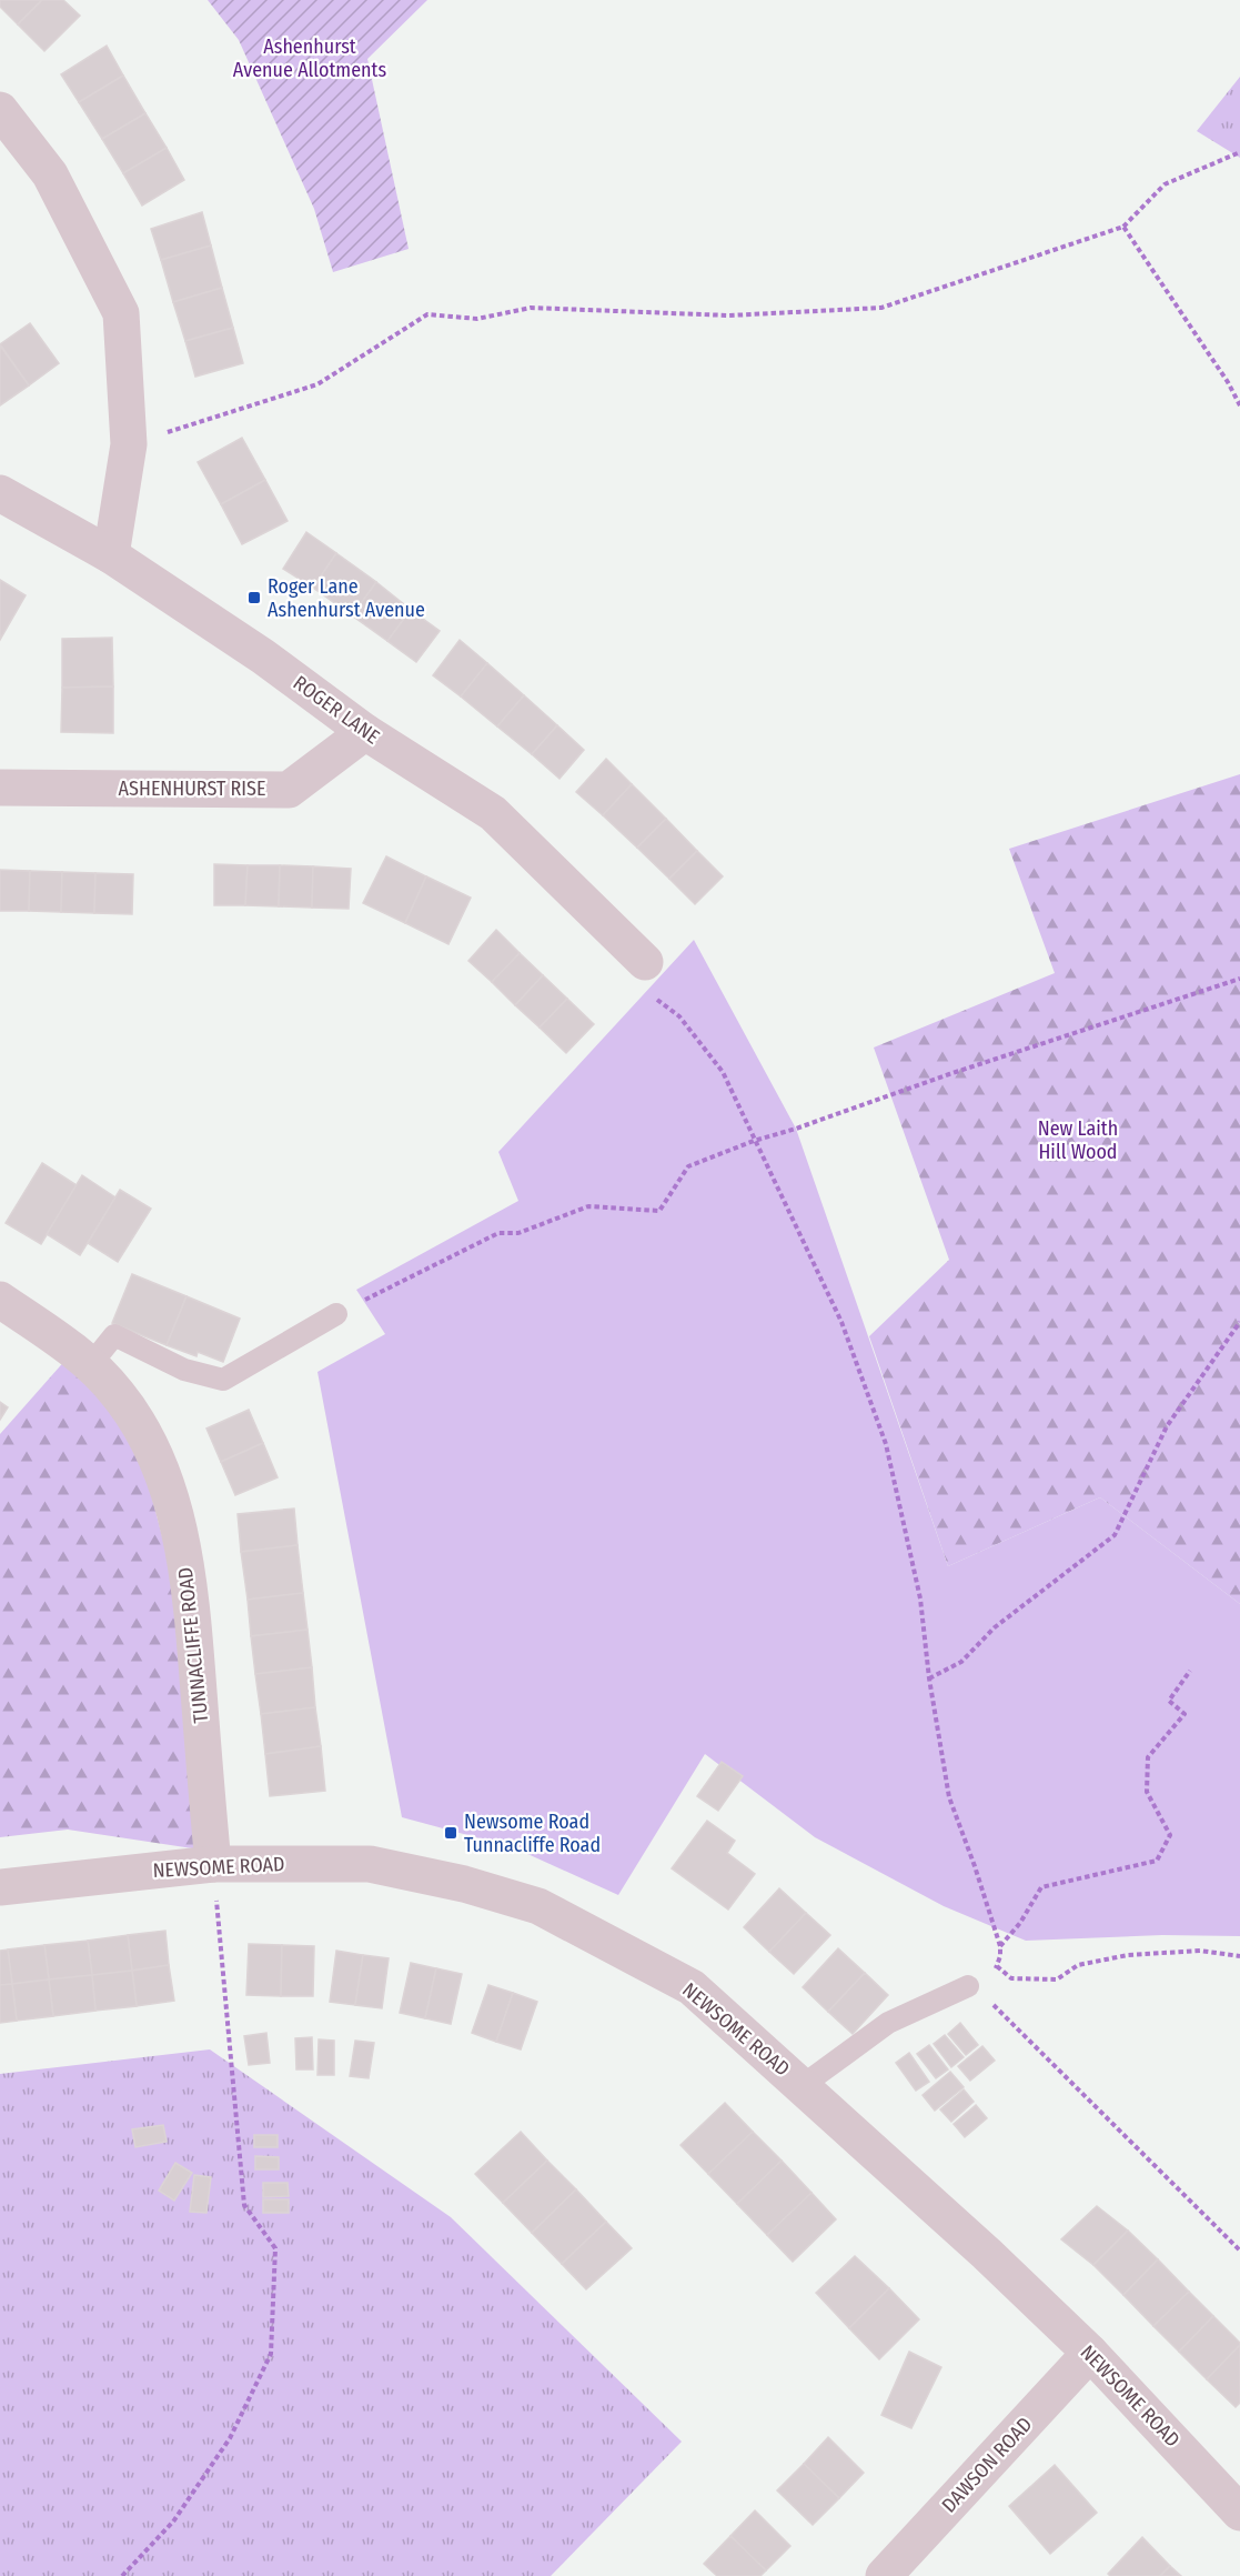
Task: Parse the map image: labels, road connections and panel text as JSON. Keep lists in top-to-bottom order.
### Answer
{
  "streets": {
    "street": [
      "ROGER LANE",
      "ASHENHURST RISE",
      "TUNNACLIFFE ROAD",
      "NEWSOME ROAD",
      "DAWSON ROAD"
    ]
  },
  "crossings": [
    ["ROGER LANE", "ASHENHURST RISE"],
    ["TUNNACLIFFE ROAD", "NEWSOME ROAD"],
    ["NEWSOME ROAD", "DAWSON ROAD"]
  ],
  "parks": ["Ashenhurst Avenue Allotments", "New Laith Hill Wood"],
  "places": {
    "transit": ["Roger Lane Ashenhurst Avenue", "Newsome Road Tunnacliffe Road"]
  }
}
